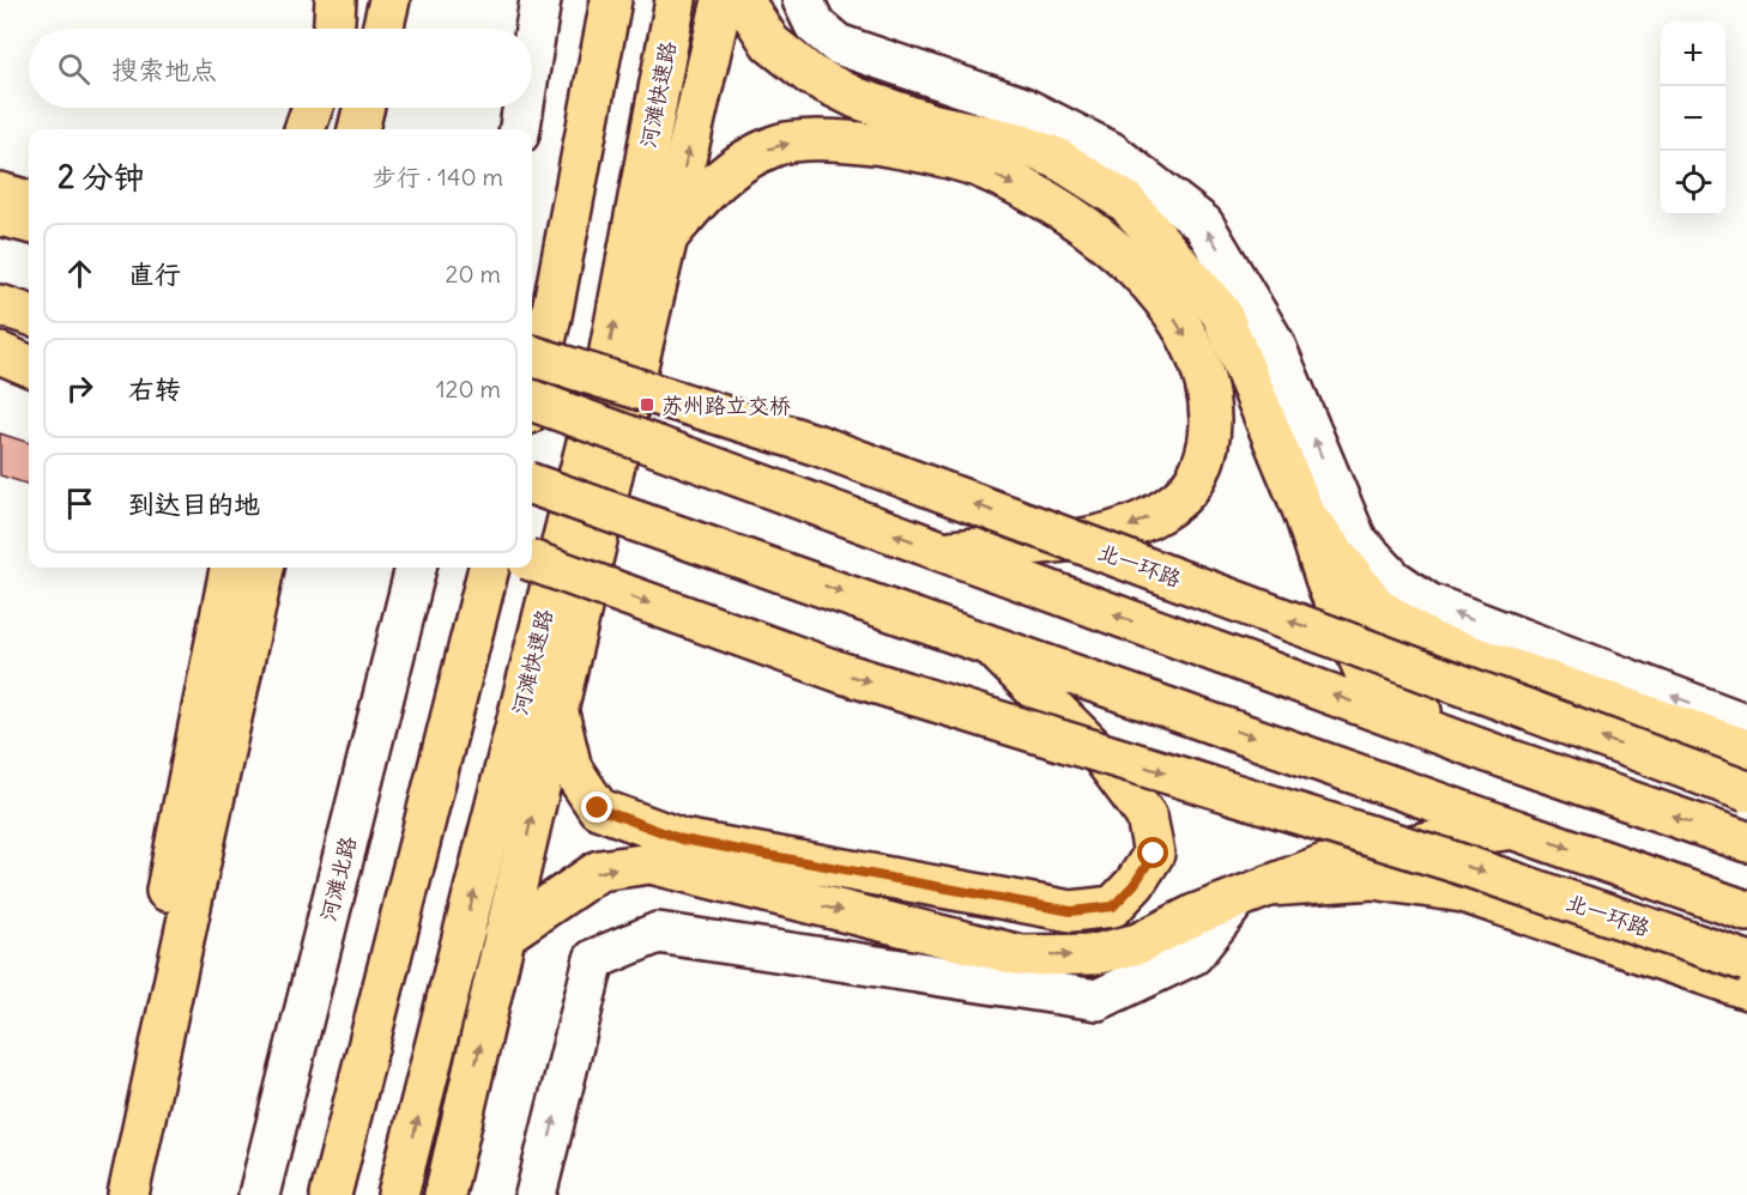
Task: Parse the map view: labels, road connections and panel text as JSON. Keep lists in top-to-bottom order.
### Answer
{
  "streets": {
    "main road": ["河滩快速路", "北一环路"],
    "street": ["河滩北路"]
  },
  "places": {
    "transit": ["苏州路立交桥"]
  },
  "page": {
    "map_buttons": ["+", "−"],
    "search": "搜索地点",
    "heading": ["2 分钟", "步行 · 140 m"],
    "list": [
      ["直行", "20 m"],
      ["右转", "120 m"],
      "到达目的地"
    ]
  }
}
